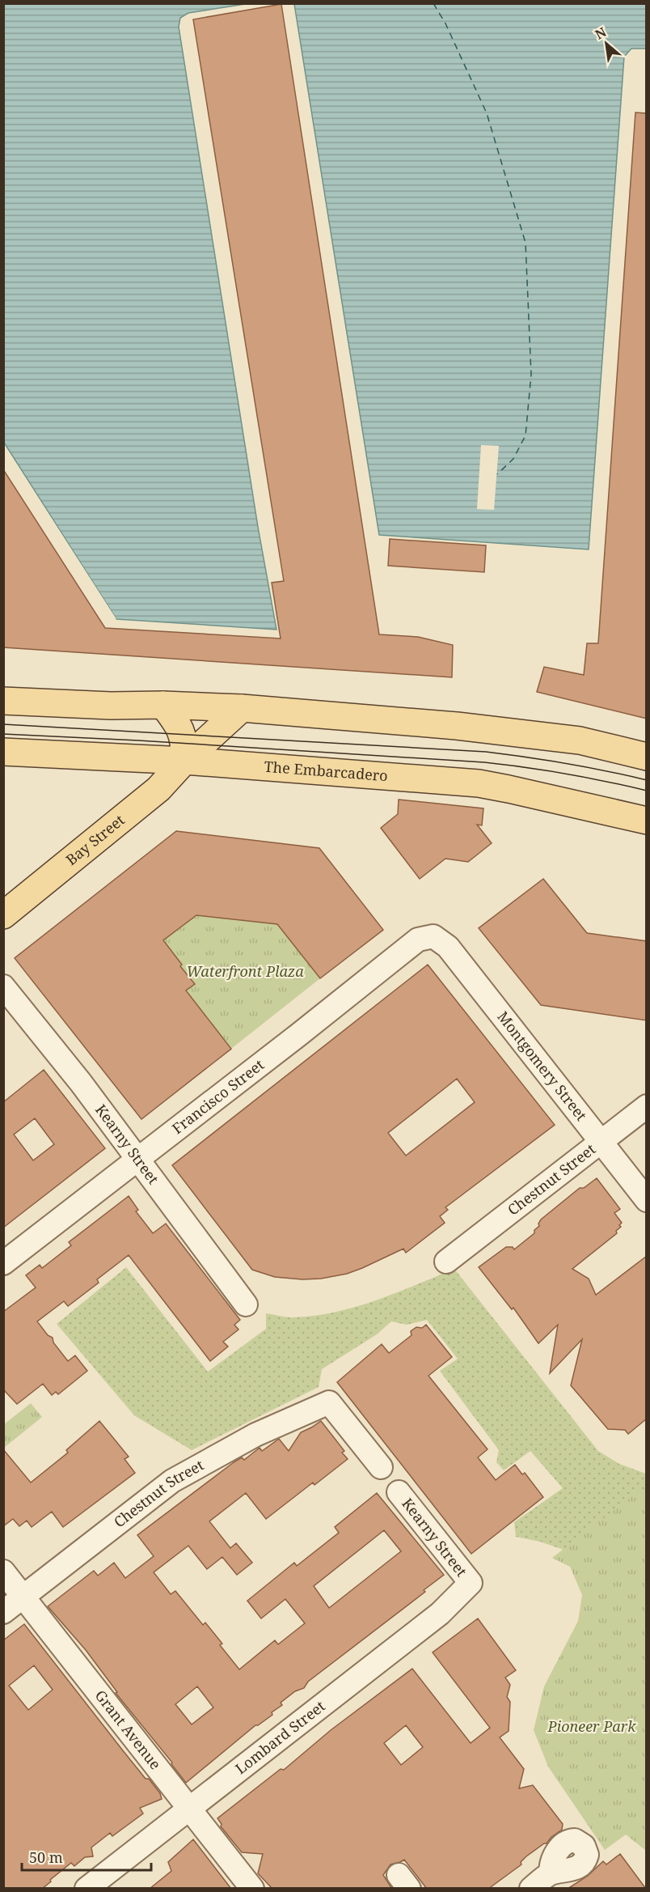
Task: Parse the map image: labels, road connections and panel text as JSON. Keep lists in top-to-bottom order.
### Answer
{
  "streets": {
    "main road": ["The Embarcadero", "Bay Street"],
    "street": [
      "Montgomery Street",
      "Francisco Street",
      "Kearny Street",
      "Chestnut Street",
      "Grant Avenue",
      "Lombard Street"
    ]
  },
  "crossings": [
    ["The Embarcadero", "Bay Street"],
    ["Montgomery Street", "Francisco Street"],
    ["Montgomery Street", "Chestnut Street"],
    ["Francisco Street", "Kearny Street"],
    ["Kearny Street", "Lombard Street"],
    ["Chestnut Street", "Grant Avenue"],
    ["Grant Avenue", "Lombard Street"]
  ],
  "parks": ["Waterfront Plaza", "Pioneer Park"],
  "scale_bar": "50 m",
  "north": "top left"
}
